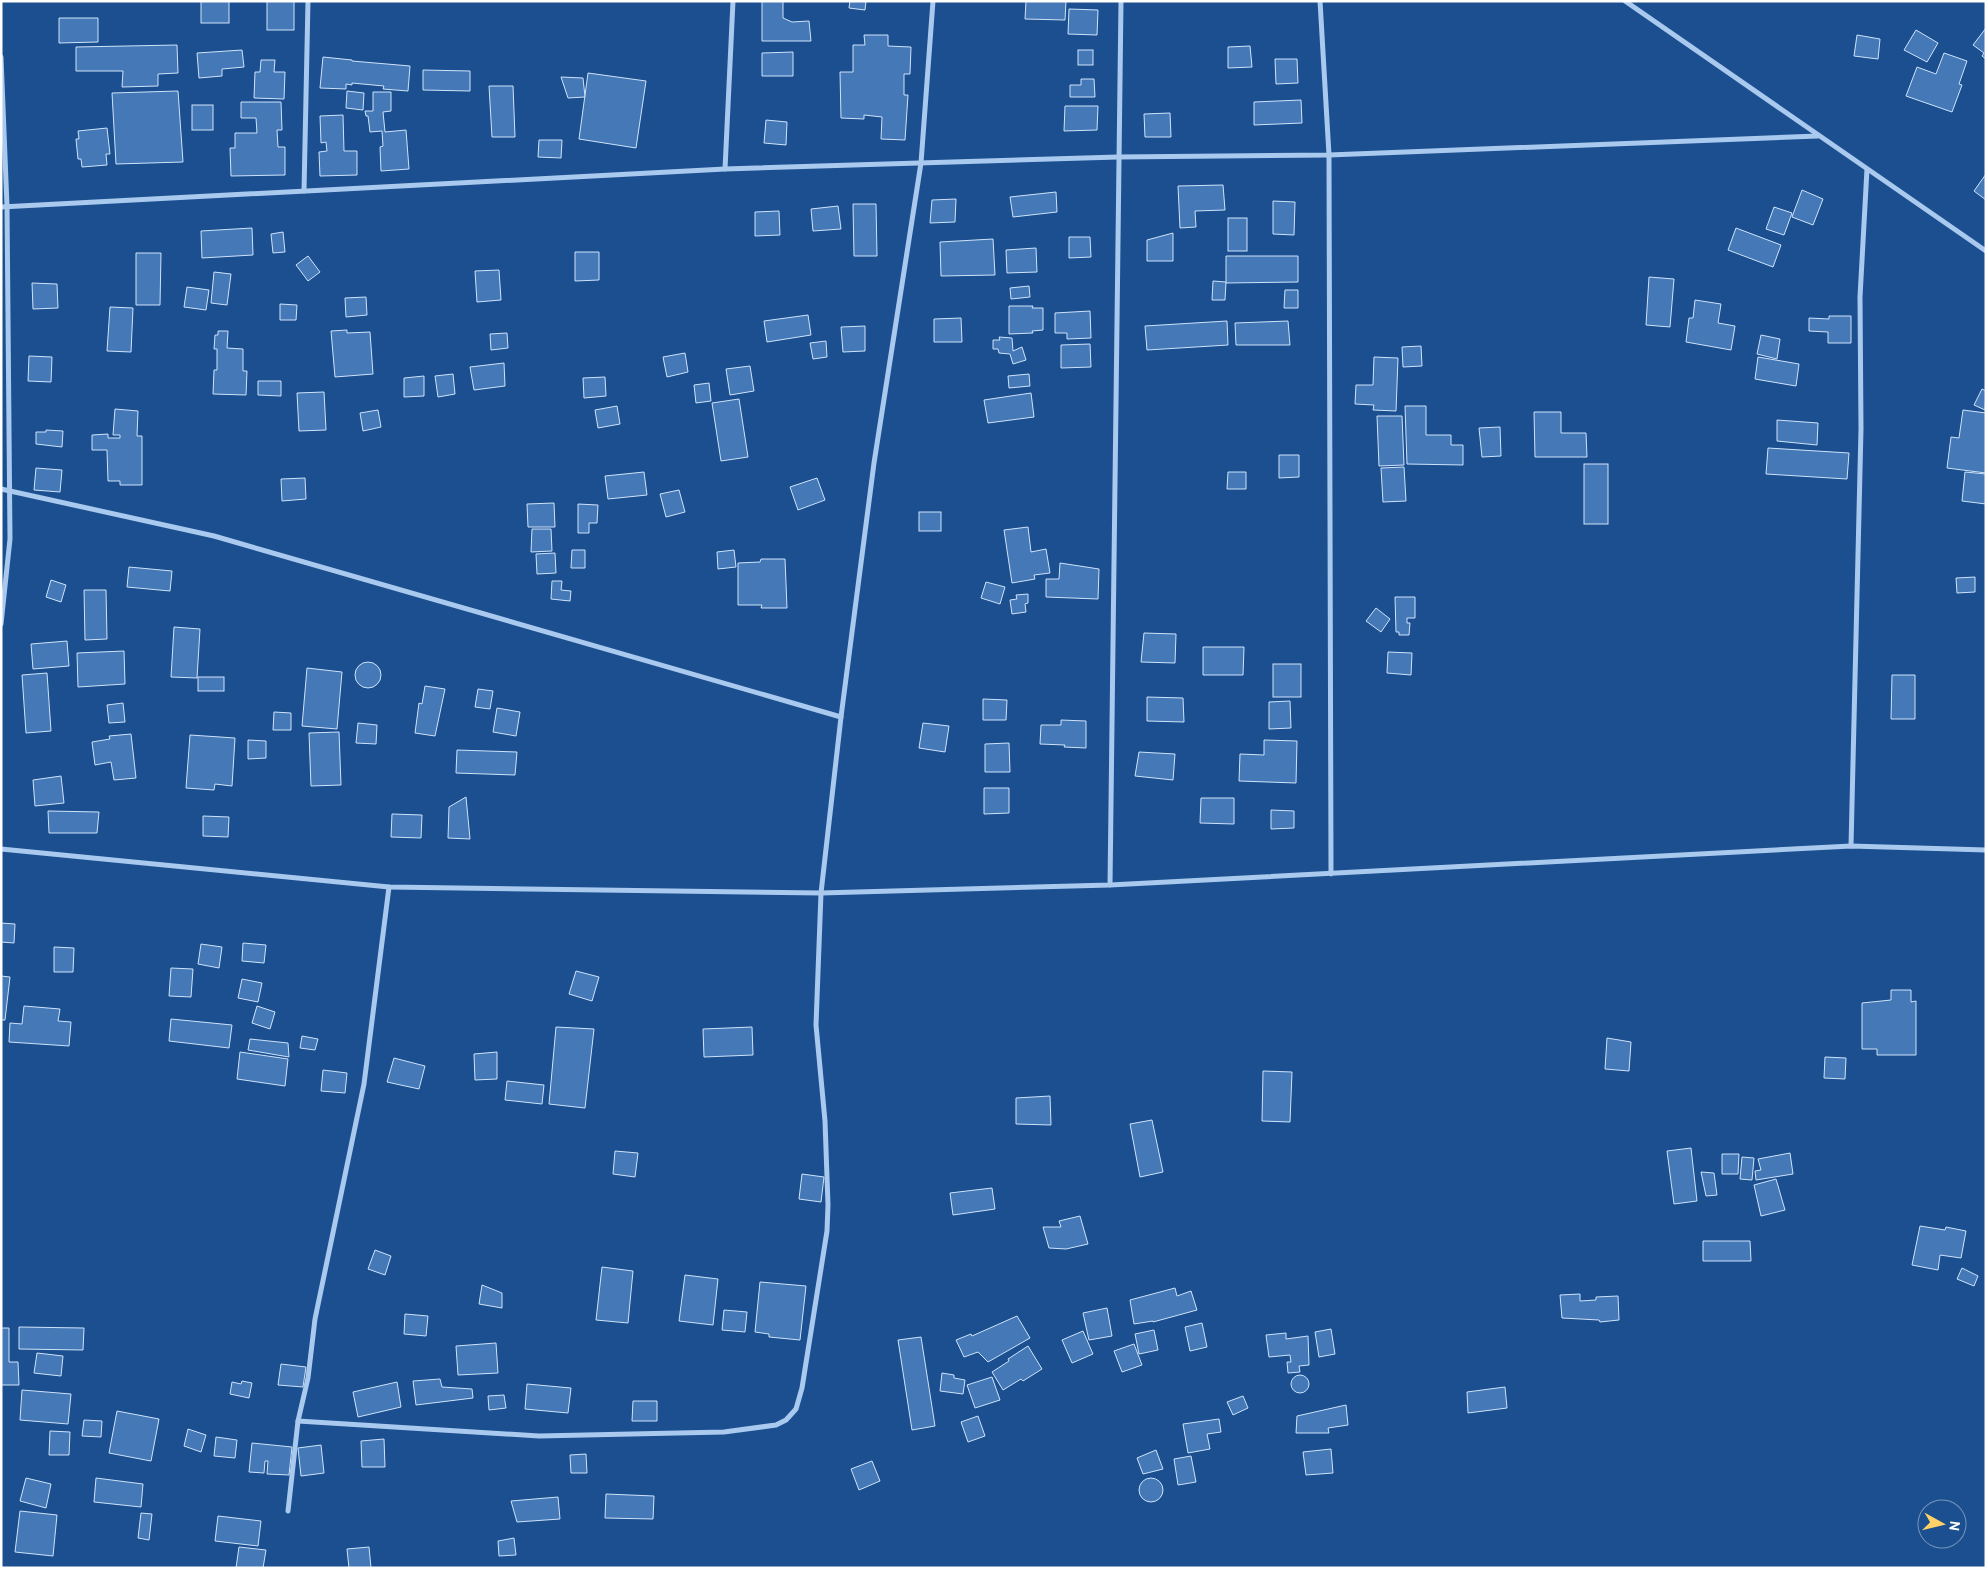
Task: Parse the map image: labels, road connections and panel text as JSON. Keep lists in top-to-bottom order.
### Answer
{
  "north": "right"
}
